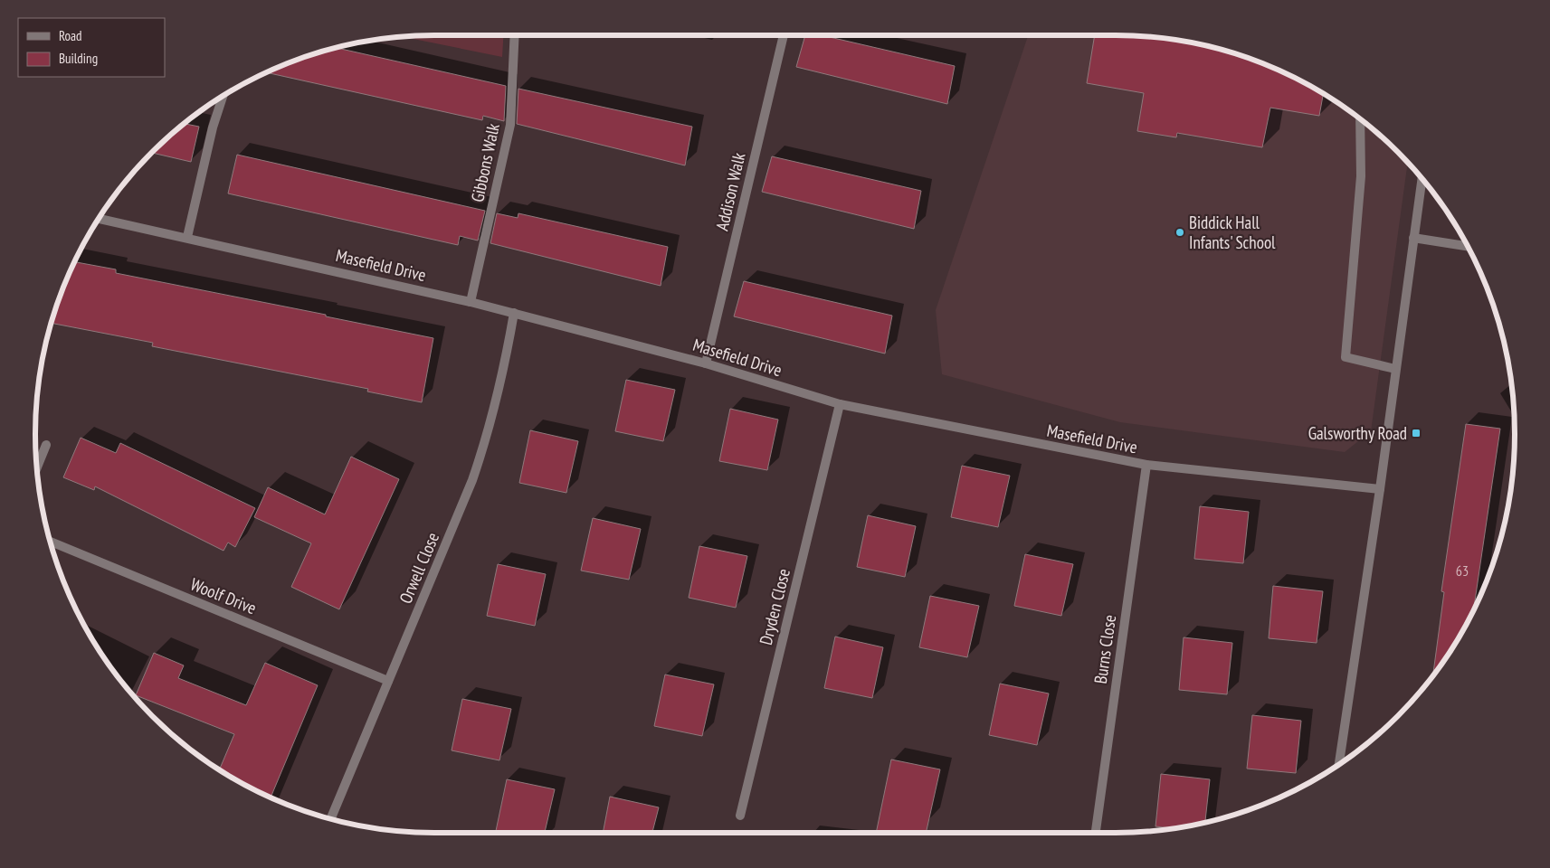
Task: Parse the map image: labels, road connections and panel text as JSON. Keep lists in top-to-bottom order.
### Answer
{
  "streets": {
    "street": [
      "Gibbons Walk",
      "Addison Walk",
      "Masefield Drive",
      "Orwell Close",
      "Woolf Drive",
      "Dryden Close",
      "Burns Close"
    ]
  },
  "crossings": [
    ["Gibbons Walk", "Masefield Drive"],
    ["Addison Walk", "Masefield Drive"],
    ["Masefield Drive", "Orwell Close"],
    ["Masefield Drive", "Dryden Close"],
    ["Masefield Drive", "Burns Close"],
    ["Orwell Close", "Woolf Drive"]
  ],
  "places": {
    "other": ["Biddick Hall Infants' School"],
    "transit": ["Galsworthy Road"]
  },
  "house_numbers": ["63"],
  "legend": ["Road", "Building"]
}
